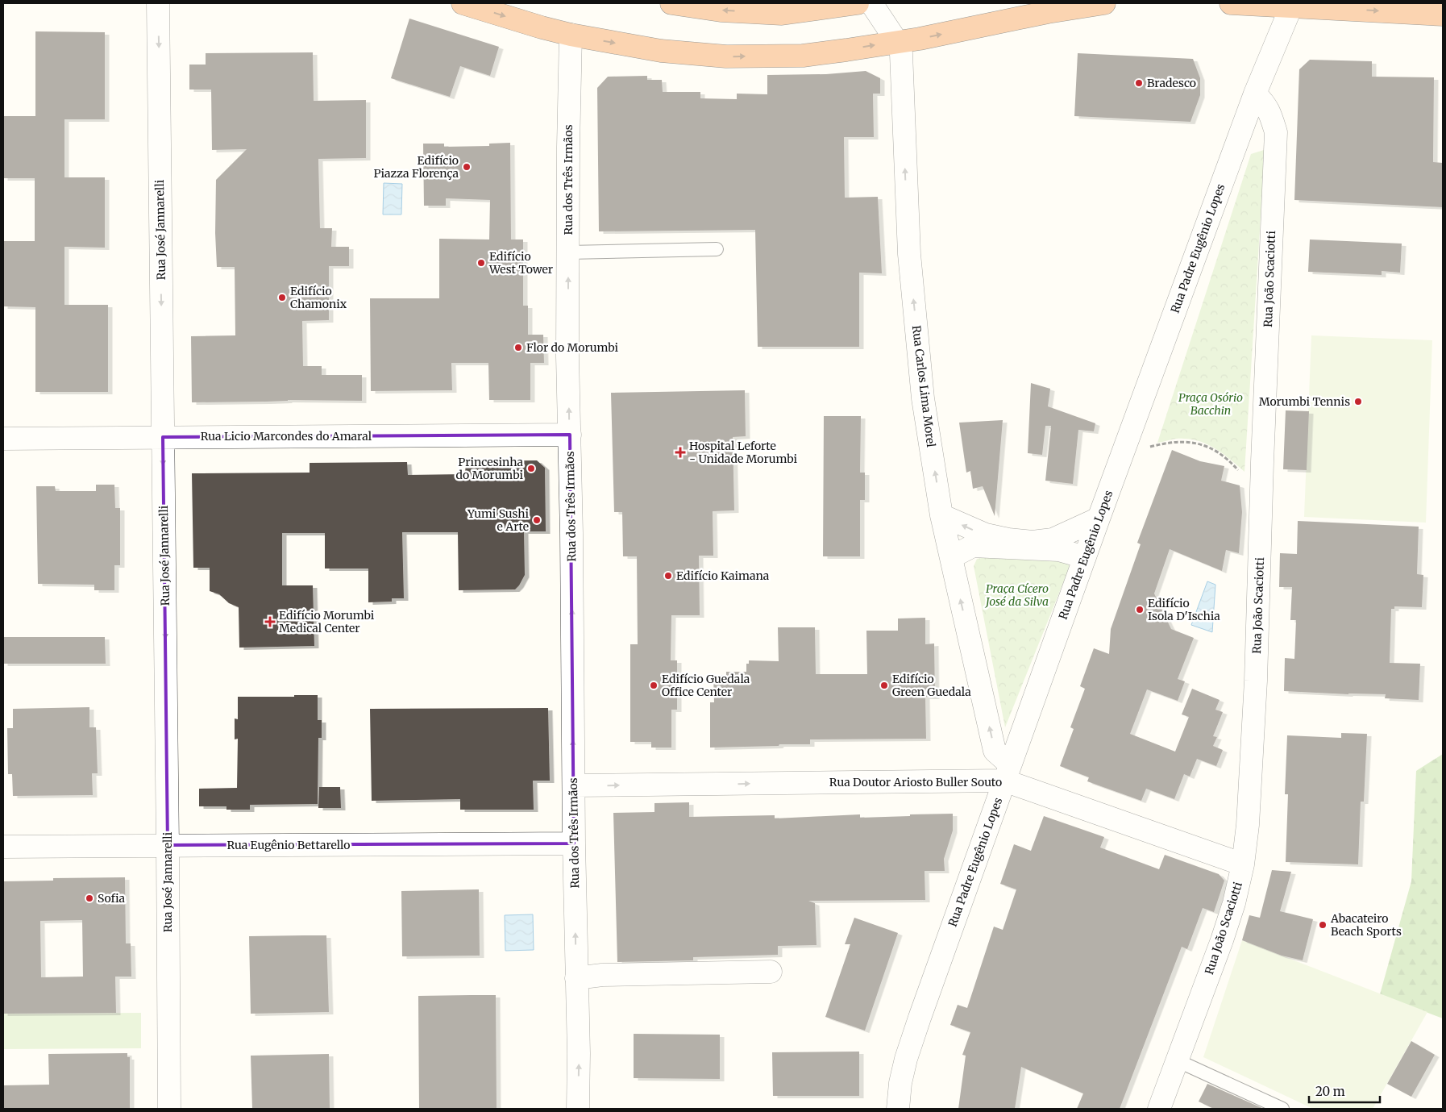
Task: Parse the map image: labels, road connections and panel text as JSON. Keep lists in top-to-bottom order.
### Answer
{
  "streets": {
    "street": [
      "Rua dos Três Irmãos",
      "Rua José Jannarelli",
      "Rua Padre Eugênio Lopes",
      "Rua João Scaciotti",
      "Rua Carlos Lima Morel",
      "Rua Licio Marcondes do Amaral",
      "Rua Doutor Ariosto Buller Souto",
      "Rua Eugênio Bettarello"
    ]
  },
  "crossings": [
    ["Rua dos Três Irmãos", "Rua Licio Marcondes do Amaral"],
    ["Rua dos Três Irmãos", "Rua Doutor Ariosto Buller Souto"],
    ["Rua dos Três Irmãos", "Rua Eugênio Bettarello"],
    ["Rua José Jannarelli", "Rua Licio Marcondes do Amaral"],
    ["Rua José Jannarelli", "Rua Eugênio Bettarello"],
    ["Rua Padre Eugênio Lopes", "Rua João Scaciotti"],
    ["Rua Padre Eugênio Lopes", "Rua Carlos Lima Morel"],
    ["Rua Padre Eugênio Lopes", "Rua Doutor Ariosto Buller Souto"],
    ["Rua João Scaciotti", "Rua Doutor Ariosto Buller Souto"],
    ["Rua Carlos Lima Morel", "Rua Doutor Ariosto Buller Souto"]
  ],
  "one_way": ["Rua dos Três Irmãos", "Rua José Jannarelli", "Rua Carlos Lima Morel"],
  "parks": ["Praça Osório Bacchin", "Praça Cícero José da Silva"],
  "places": {
    "other": [
      "Bradesco",
      "Edifício Piazza Florença",
      "Edifício West Tower",
      "Edifício Chamonix",
      "Flor do Morumbi",
      "Morumbi Tennis",
      "Princesinha do Morumbi",
      "Yumi Sushi e Arte",
      "Edifício Kaimana",
      "Edifício Isola D'Ischia",
      "Edifício Guedala Office Center",
      "Edifício Green Guedala",
      "Sofia",
      "Abacateiro Beach Sports"
    ],
    "health": ["Hospital Leforte - Unidade Morumbi", "Edifício Morumbi Medical Center"]
  },
  "scale_bar": "20 m"
}
